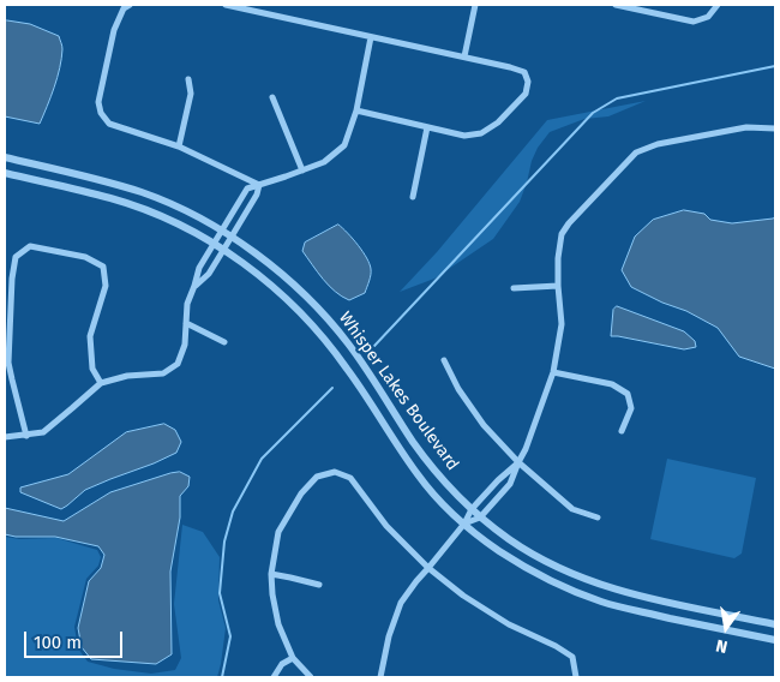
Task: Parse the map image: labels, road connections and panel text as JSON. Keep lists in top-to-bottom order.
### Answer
{
  "streets": {
    "street": ["Whisper Lakes Boulevard"]
  },
  "scale_bar": "100 m",
  "north": "bottom"
}
